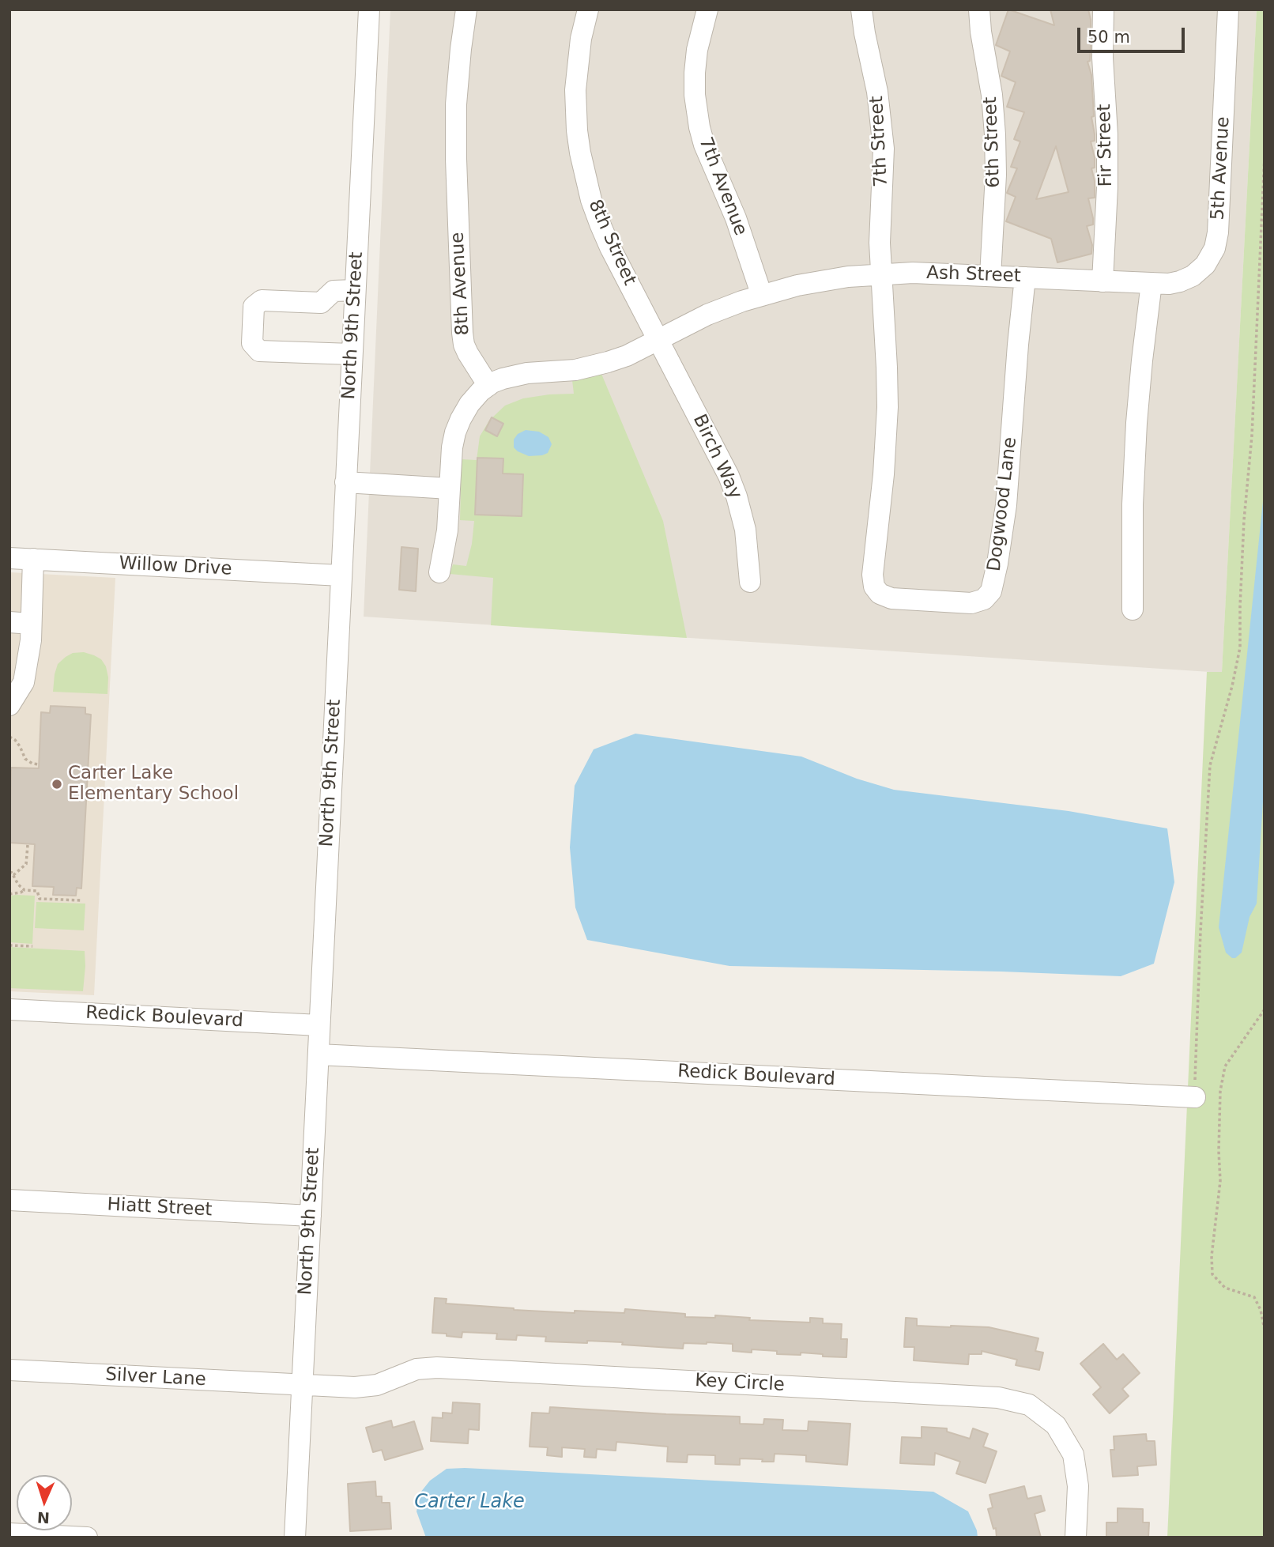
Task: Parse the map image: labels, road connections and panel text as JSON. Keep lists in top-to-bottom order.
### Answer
{
  "streets": {
    "street": [
      "7th Street",
      "6th Street",
      "Fir Street",
      "5th Avenue",
      "7th Avenue",
      "8th Street",
      "Ash Street",
      "8th Avenue",
      "North 9th Street",
      "Birch Way",
      "Dogwood Lane",
      "Willow Drive",
      "Redick Boulevard",
      "Hiatt Street",
      "Silver Lane",
      "Key Circle"
    ]
  },
  "crossings": [
    ["7th Street", "Ash Street"],
    ["7th Street", "Dogwood Lane"],
    ["6th Street", "Ash Street"],
    ["Fir Street", "Ash Street"],
    ["5th Avenue", "Ash Street"],
    ["7th Avenue", "Ash Street"],
    ["8th Street", "Ash Street"],
    ["8th Street", "Birch Way"],
    ["Ash Street", "8th Avenue"],
    ["Ash Street", "Birch Way"],
    ["Ash Street", "Dogwood Lane"],
    ["North 9th Street", "Willow Drive"],
    ["North 9th Street", "Redick Boulevard"],
    ["North 9th Street", "Hiatt Street"],
    ["North 9th Street", "Silver Lane"],
    ["North 9th Street", "Key Circle"],
    ["Silver Lane", "Key Circle"]
  ],
  "water": ["Carter Lake"],
  "places": ["Carter Lake Elementary School"],
  "scale_bar": "50 m",
  "north": "bottom"
}
